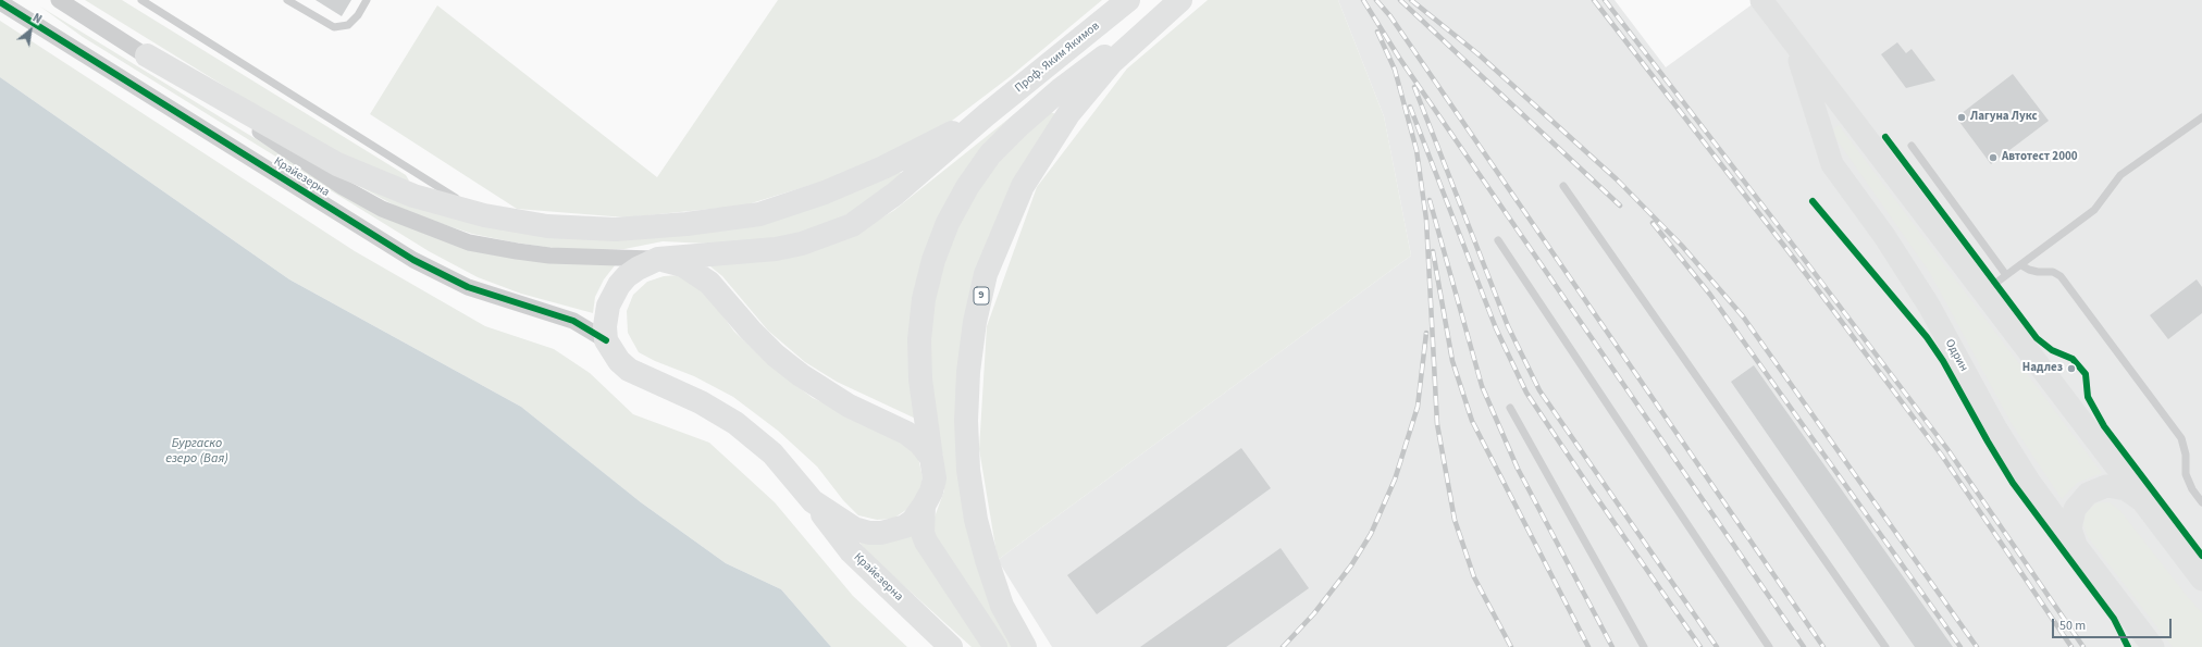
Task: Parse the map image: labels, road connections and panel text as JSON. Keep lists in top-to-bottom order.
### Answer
{
  "streets": {
    "highway": ["Проф. Яким Якимов", "Крайезерна", "9"],
    "main road": ["Одрин"]
  },
  "water": ["Бургаско езеро (Вая)"],
  "places": ["Лагуна Лукс", "Автотест 2000", "Надлез"],
  "scale_bar": "50 m",
  "north": "top right"
}
